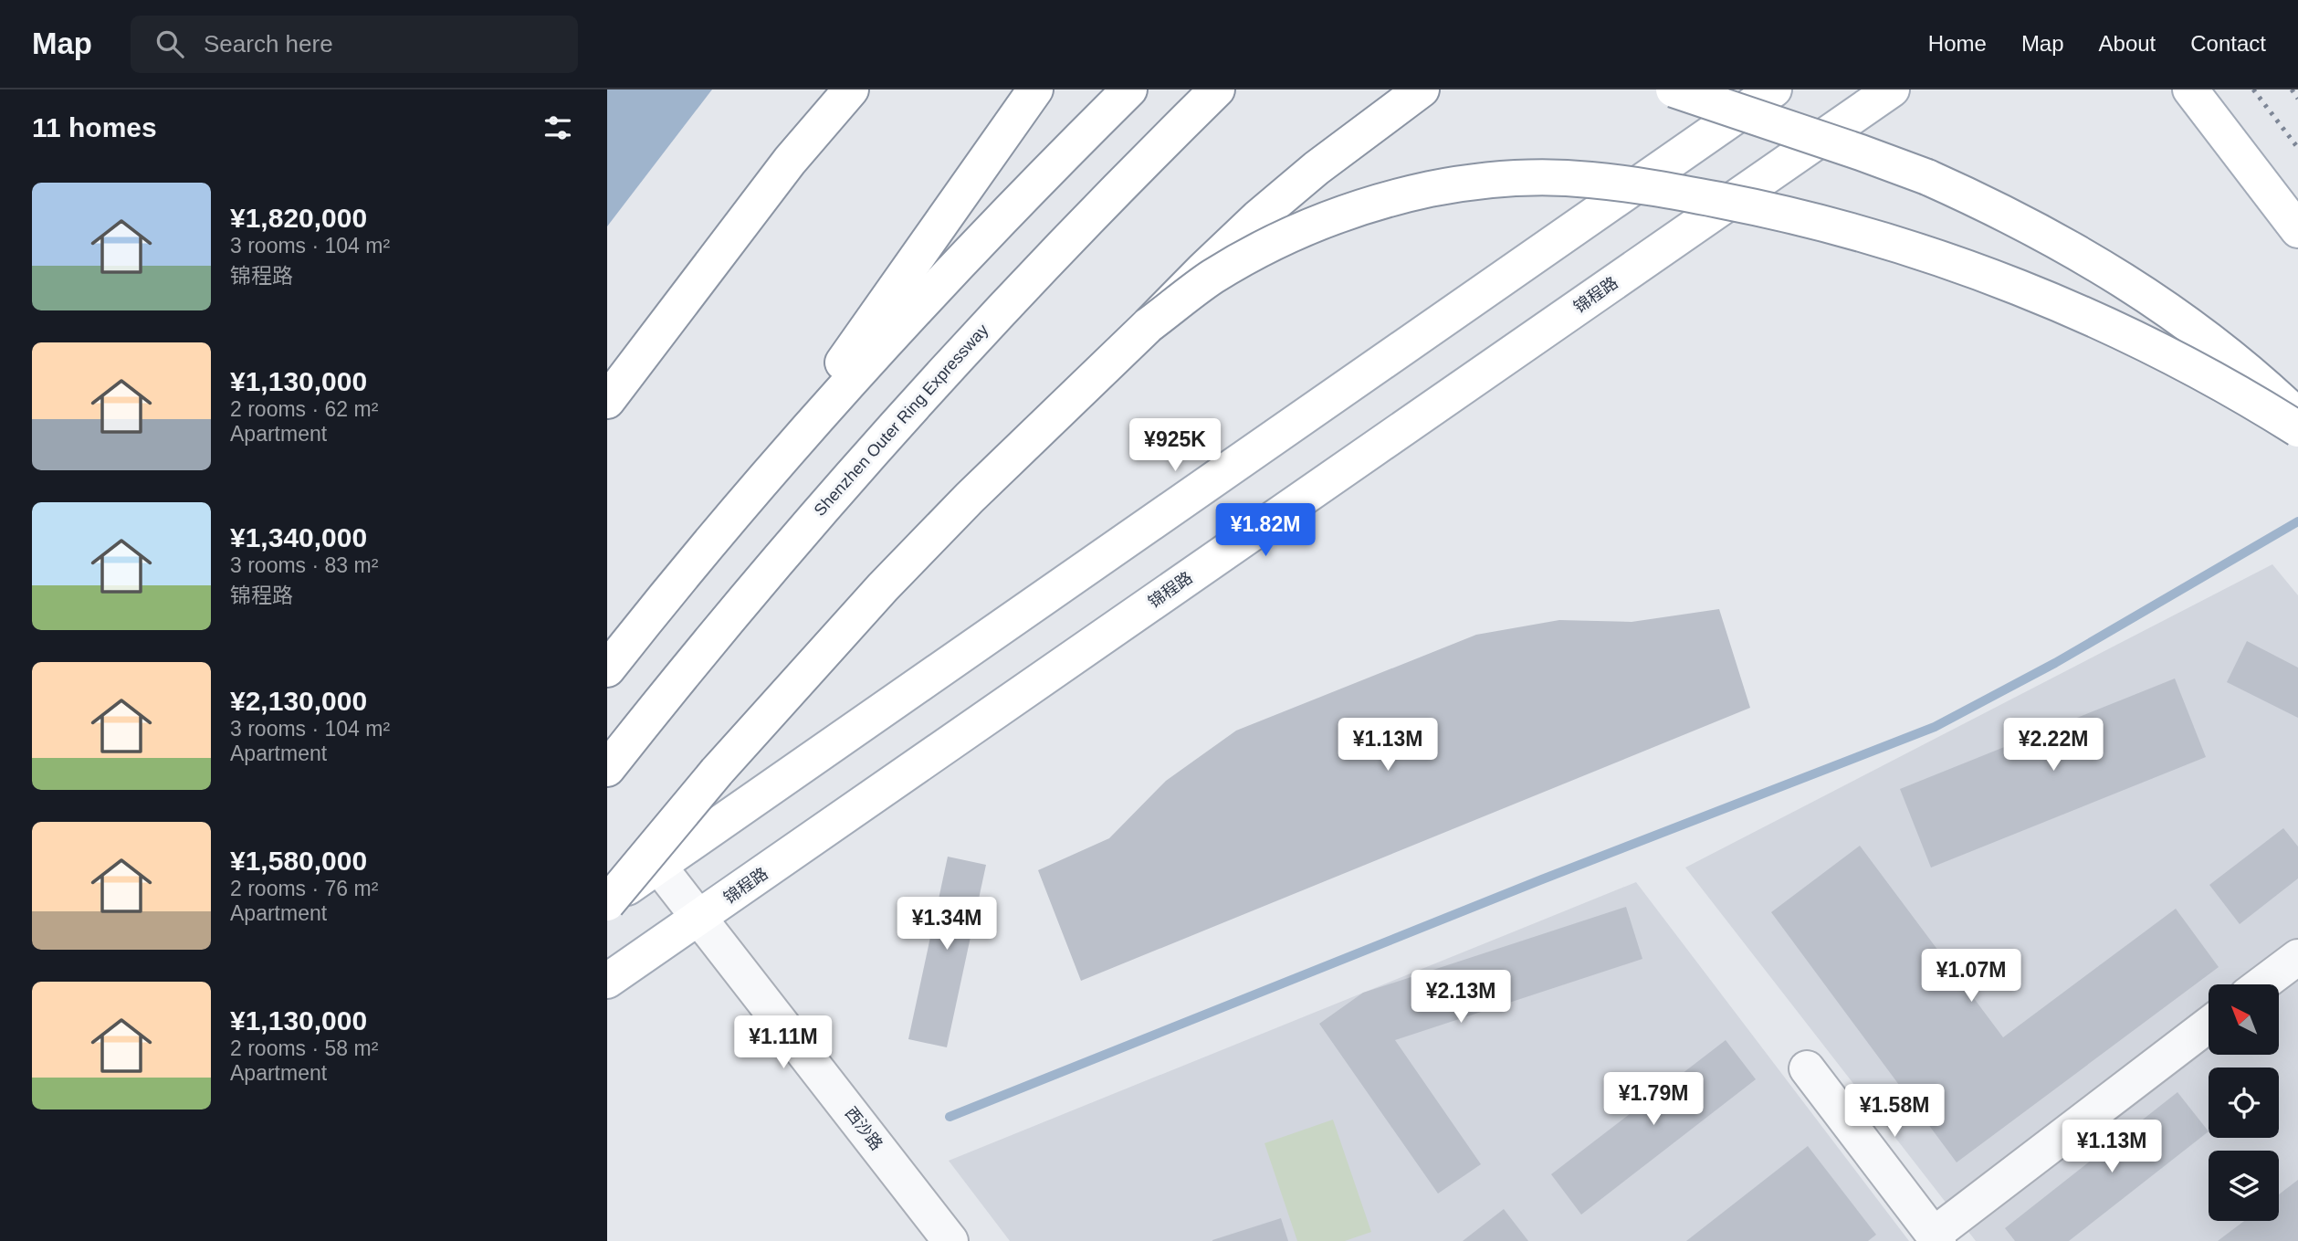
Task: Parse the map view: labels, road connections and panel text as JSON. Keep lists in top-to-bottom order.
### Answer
{
  "streets": {
    "main road": ["锦程路", "Shenzhen Outer Ring Expressway"],
    "street": ["西沙路"]
  },
  "crossings": [
    ["锦程路", "西沙路"]
  ],
  "north": "top left",
  "page": {
    "header": "Map",
    "search": "Search here",
    "nav": [
      "Home",
      "Map",
      "About",
      "Contact"
    ],
    "heading": "11 homes",
    "list": [
      {
        "name": "¥1,820,000",
        "note": "3 rooms · 104 m² · 锦程路"
      },
      {
        "name": "¥1,130,000",
        "note": "2 rooms · 62 m² · Apartment"
      },
      {
        "name": "¥1,340,000",
        "note": "3 rooms · 83 m² · 锦程路"
      },
      {
        "name": "¥2,130,000",
        "note": "3 rooms · 104 m² · Apartment"
      },
      {
        "name": "¥1,580,000",
        "note": "2 rooms · 76 m² · Apartment"
      },
      {
        "name": "¥1,130,000",
        "note": "2 rooms · 58 m² · Apartment"
      }
    ],
    "price": [
      "¥925K",
      "¥1.82M",
      "¥1.13M",
      "¥2.22M",
      "¥1.34M",
      "¥1.07M",
      "¥2.13M",
      "¥1.11M",
      "¥1.79M",
      "¥1.58M",
      "¥1.13M"
    ]
  }
}
